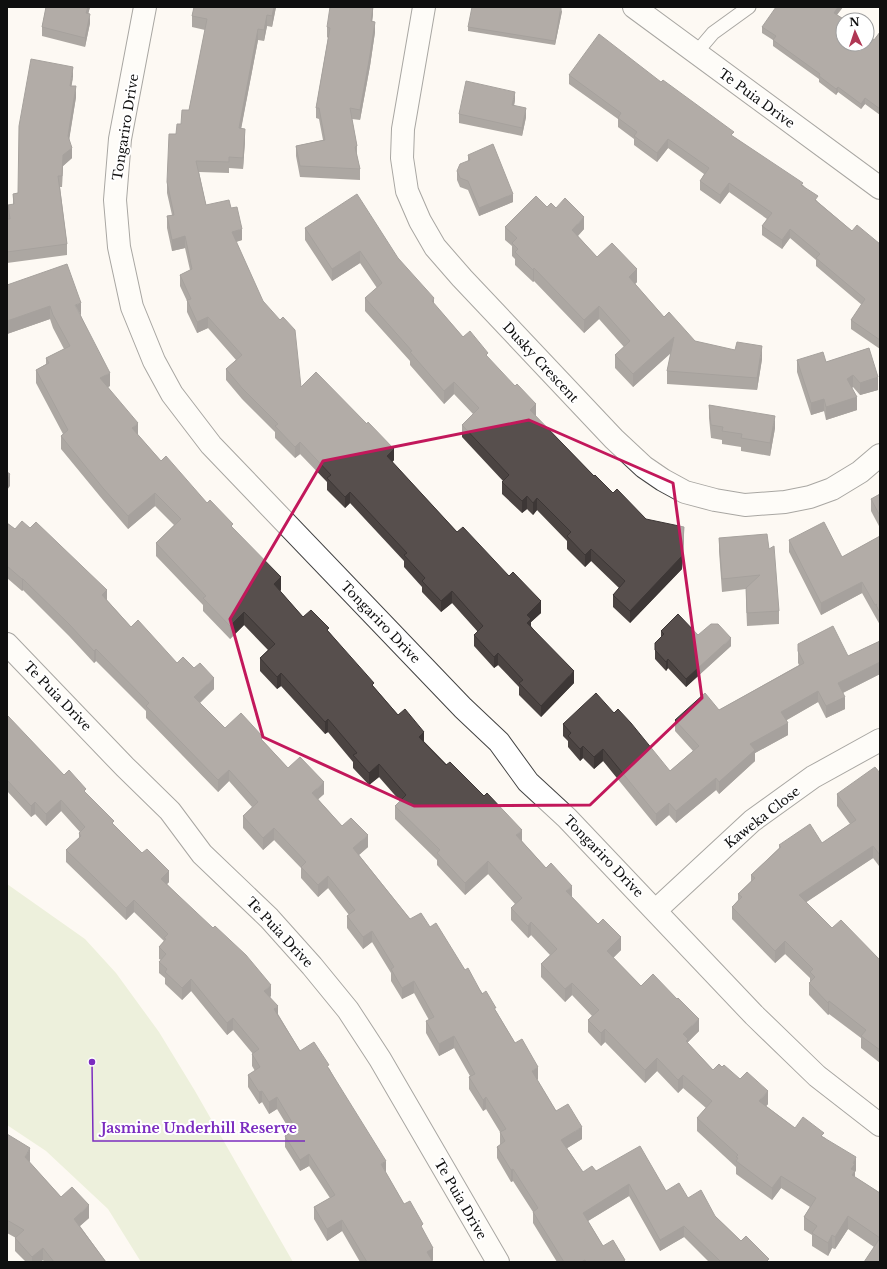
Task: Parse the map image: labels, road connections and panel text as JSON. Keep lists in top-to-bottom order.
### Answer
{
  "streets": {
    "street": [
      "Te Puia Drive",
      "Tongariro Drive",
      "Dusky Crescent",
      "Kaweka Close"
    ]
  },
  "crossings": [
    ["Tongariro Drive", "Kaweka Close"]
  ],
  "places": ["Jasmine Underhill Reserve"],
  "north": "top"
}
